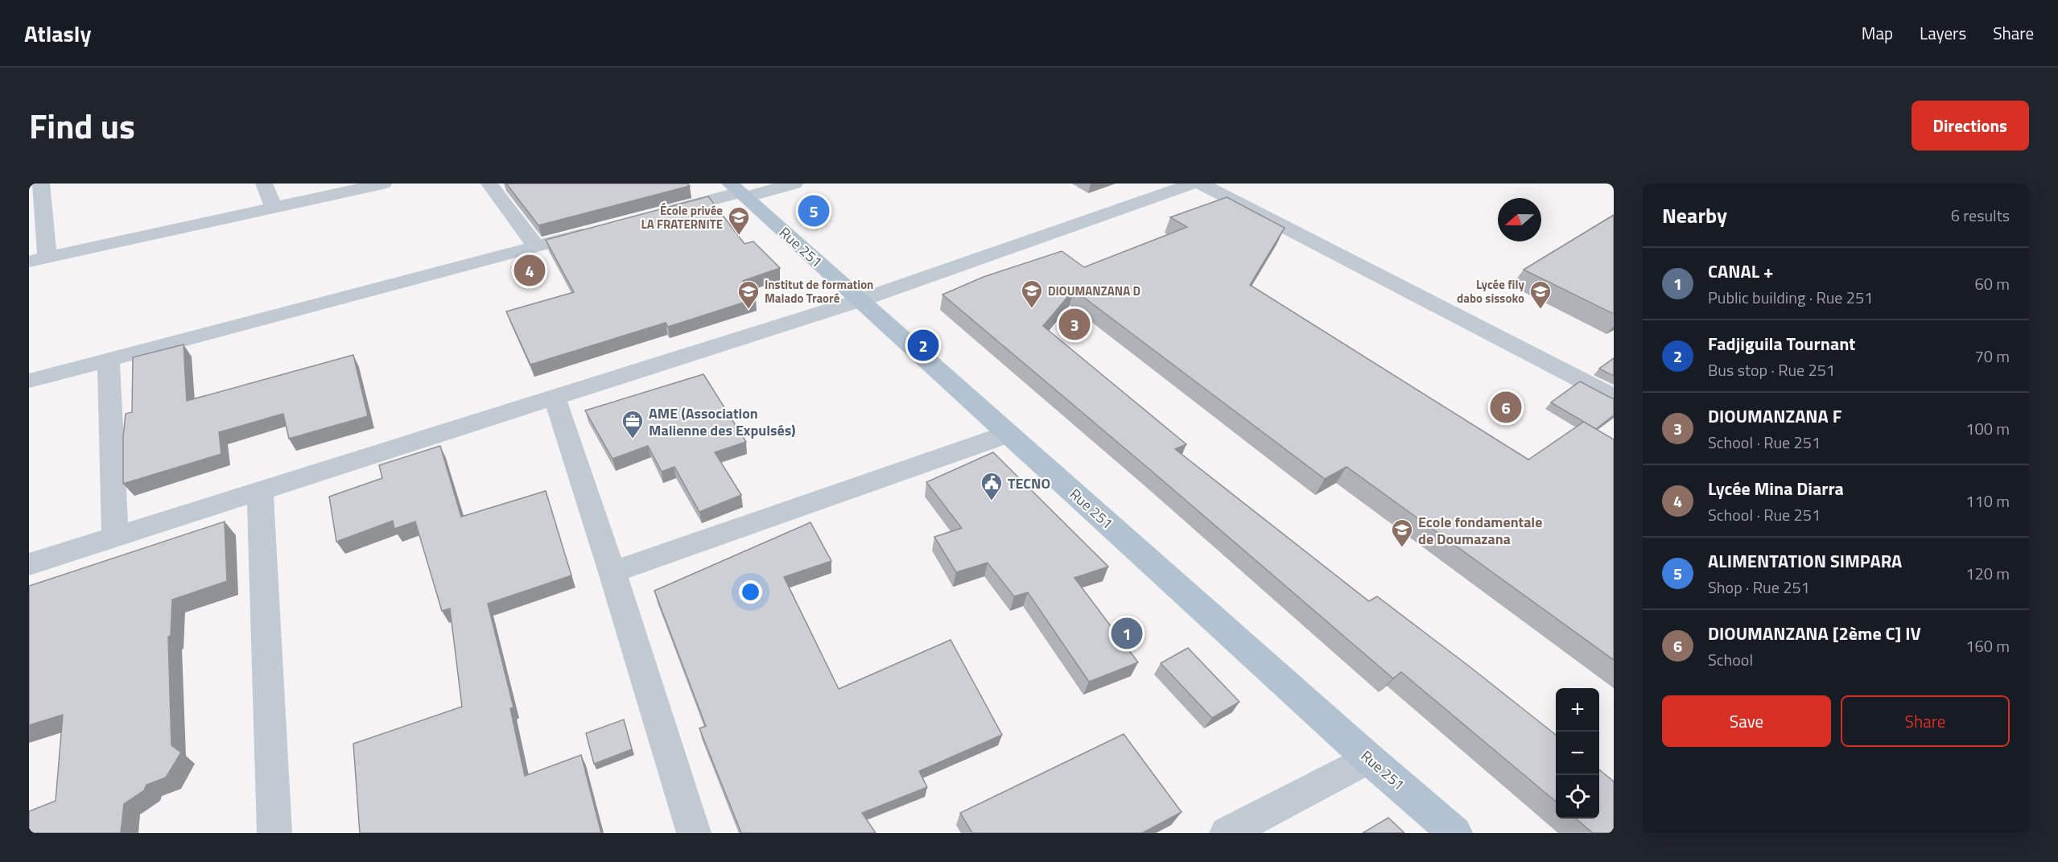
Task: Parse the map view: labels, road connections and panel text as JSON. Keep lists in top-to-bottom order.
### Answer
{
  "streets": {
    "main road": ["Rue 251"]
  },
  "places": {
    "school or university": [
      "École privée LA FRATERNITE",
      "DIOUMANZANA D",
      "Institut de formation Malado Traoré",
      "Lycée fily dabo sissoko",
      "Ecole fondamentale de Doumazana"
    ],
    "office": ["AME (Association Malienne des Expulsés)"],
    "public building": ["TECNO"]
  },
  "north": "left",
  "page": {
    "header": "Atlasly",
    "nav": ["Map", "Layers", "Share"],
    "title": "Find us",
    "buttons": [
      "Directions",
      ["Save", "Share"]
    ],
    "heading": ["Nearby", "6 results"],
    "pins": [
      "5",
      "4",
      "3",
      "2",
      "6",
      "1"
    ],
    "list": [
      {
        "mark": "1",
        "name": "CANAL +",
        "note": "Public building · Rue 251",
        "value": "60 m"
      },
      {
        "mark": "2",
        "name": "Fadjiguila Tournant",
        "note": "Bus stop · Rue 251",
        "value": "70 m"
      },
      {
        "mark": "3",
        "name": "DIOUMANZANA F",
        "note": "School · Rue 251",
        "value": "100 m"
      },
      {
        "mark": "4",
        "name": "Lycée Mina Diarra",
        "note": "School · Rue 251",
        "value": "110 m"
      },
      {
        "mark": "5",
        "name": "ALIMENTATION SIMPARA",
        "note": "Shop · Rue 251",
        "value": "120 m"
      },
      {
        "mark": "6",
        "name": "DIOUMANZANA [2ème C] IV",
        "note": "School",
        "value": "160 m"
      }
    ],
    "map_buttons": ["+", "−"]
  }
}
